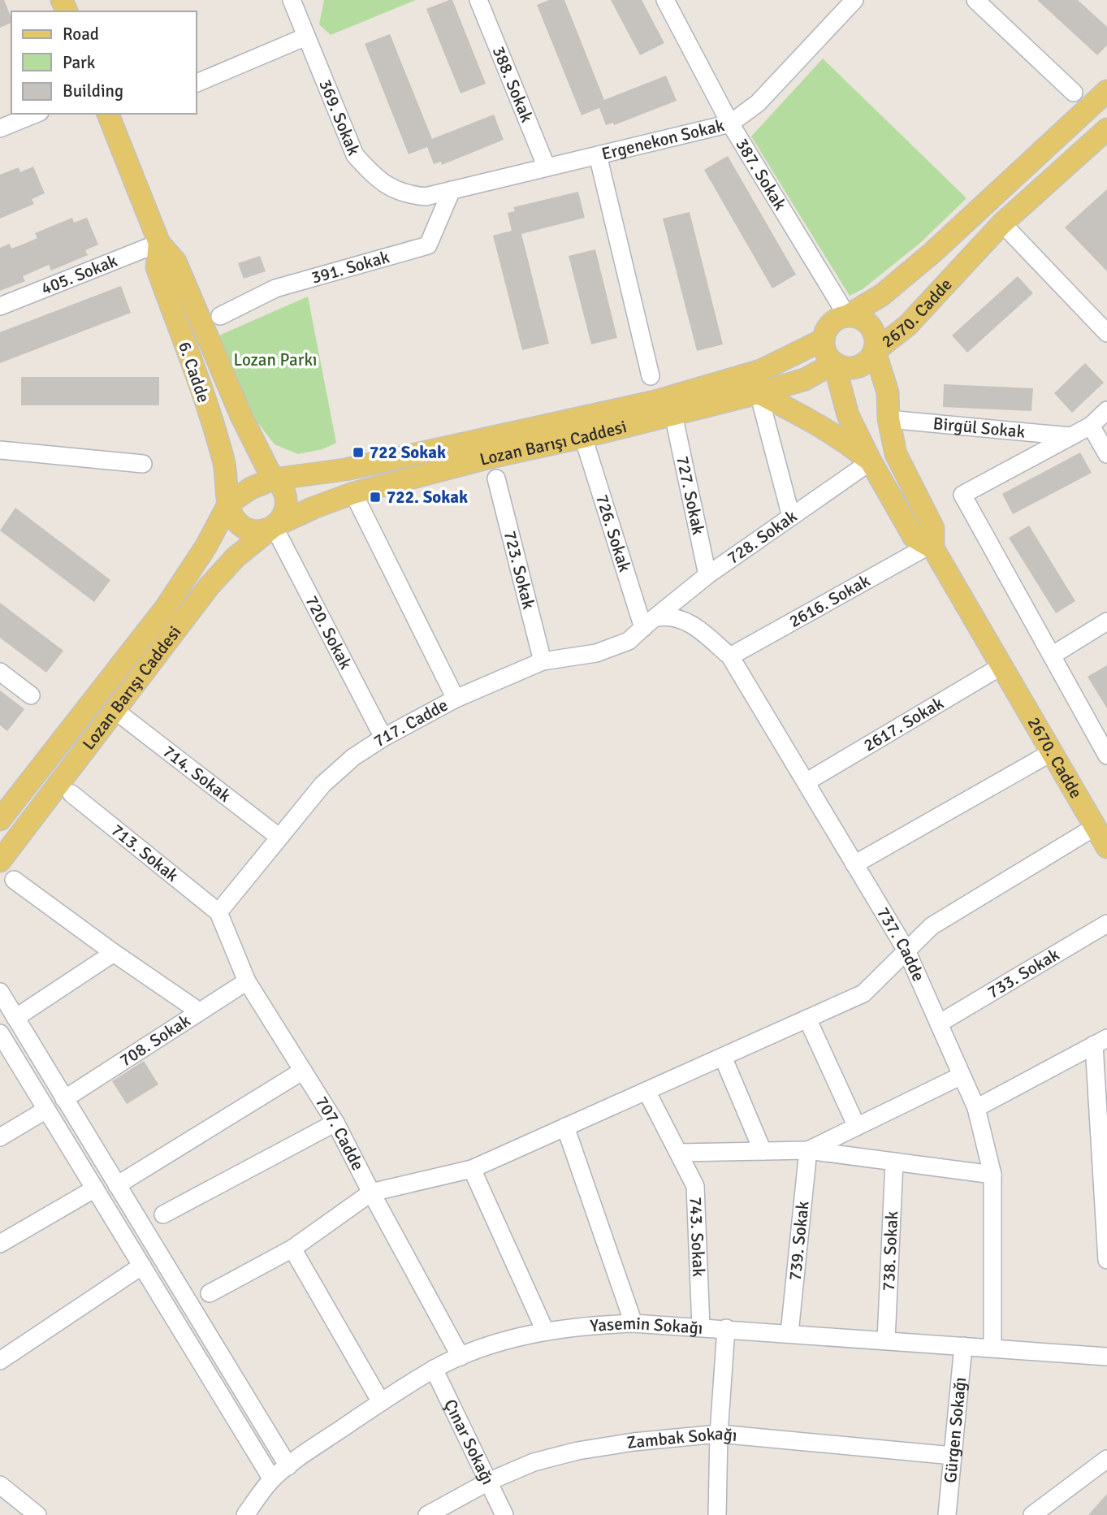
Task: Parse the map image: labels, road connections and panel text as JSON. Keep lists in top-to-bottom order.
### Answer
{
  "streets": {
    "main road": ["2670. Cadde", "6. Cadde", "Lozan Barışı Caddesi"],
    "street": [
      "388. Sokak",
      "369. Sokak",
      "Ergenekon Sokak",
      "387. Sokak",
      "391. Sokak",
      "405. Sokak",
      "Birgül Sokak",
      "727. Sokak",
      "726. Sokak",
      "728. Sokak",
      "723. Sokak",
      "2616. Sokak",
      "720. Sokak",
      "717. Cadde",
      "2617. Sokak",
      "714. Sokak",
      "713. Sokak",
      "737. Cadde",
      "733. Sokak",
      "708. Sokak",
      "707. Cadde",
      "743. Sokak",
      "739. Sokak",
      "738. Sokak",
      "Yasemin Sokağı",
      "Gürgen Sokağı",
      "Zambak Sokağı",
      "Çınar Sokağı"
    ]
  },
  "crossings": [
    ["388. Sokak", "Ergenekon Sokak"],
    ["369. Sokak", "Ergenekon Sokak"],
    ["Ergenekon Sokak", "387. Sokak"],
    ["Ergenekon Sokak", "391. Sokak"],
    ["387. Sokak", "2670. Cadde"],
    ["387. Sokak", "Lozan Barışı Caddesi"],
    ["405. Sokak", "6. Cadde"],
    ["2670. Cadde", "Birgül Sokak"],
    ["2670. Cadde", "Lozan Barışı Caddesi"],
    ["2670. Cadde", "728. Sokak"],
    ["2670. Cadde", "2616. Sokak"],
    ["2670. Cadde", "2617. Sokak"],
    ["6. Cadde", "Lozan Barışı Caddesi"],
    ["6. Cadde", "720. Sokak"],
    ["Lozan Barışı Caddesi", "727. Sokak"],
    ["Lozan Barışı Caddesi", "726. Sokak"],
    ["Lozan Barışı Caddesi", "720. Sokak"],
    ["Lozan Barışı Caddesi", "714. Sokak"],
    ["727. Sokak", "728. Sokak"],
    ["726. Sokak", "717. Cadde"],
    ["728. Sokak", "717. Cadde"],
    ["728. Sokak", "737. Cadde"],
    ["723. Sokak", "717. Cadde"],
    ["2616. Sokak", "737. Cadde"],
    ["720. Sokak", "717. Cadde"],
    ["717. Cadde", "714. Sokak"],
    ["717. Cadde", "713. Sokak"],
    ["717. Cadde", "737. Cadde"],
    ["717. Cadde", "707. Cadde"],
    ["2617. Sokak", "737. Cadde"],
    ["713. Sokak", "707. Cadde"],
    ["737. Cadde", "733. Sokak"],
    ["737. Cadde", "Yasemin Sokağı"],
    ["708. Sokak", "707. Cadde"],
    ["707. Cadde", "Yasemin Sokağı"],
    ["743. Sokak", "Yasemin Sokağı"],
    ["739. Sokak", "Yasemin Sokağı"],
    ["738. Sokak", "Yasemin Sokağı"],
    ["Yasemin Sokağı", "Gürgen Sokağı"],
    ["Yasemin Sokağı", "Çınar Sokağı"],
    ["Gürgen Sokağı", "Zambak Sokağı"],
    ["Zambak Sokağı", "Çınar Sokağı"]
  ],
  "parks": ["Lozan Parkı"],
  "places": {
    "transit": ["722 Sokak", "722. Sokak"]
  },
  "legend": ["Road", "Park", "Building"]
}
